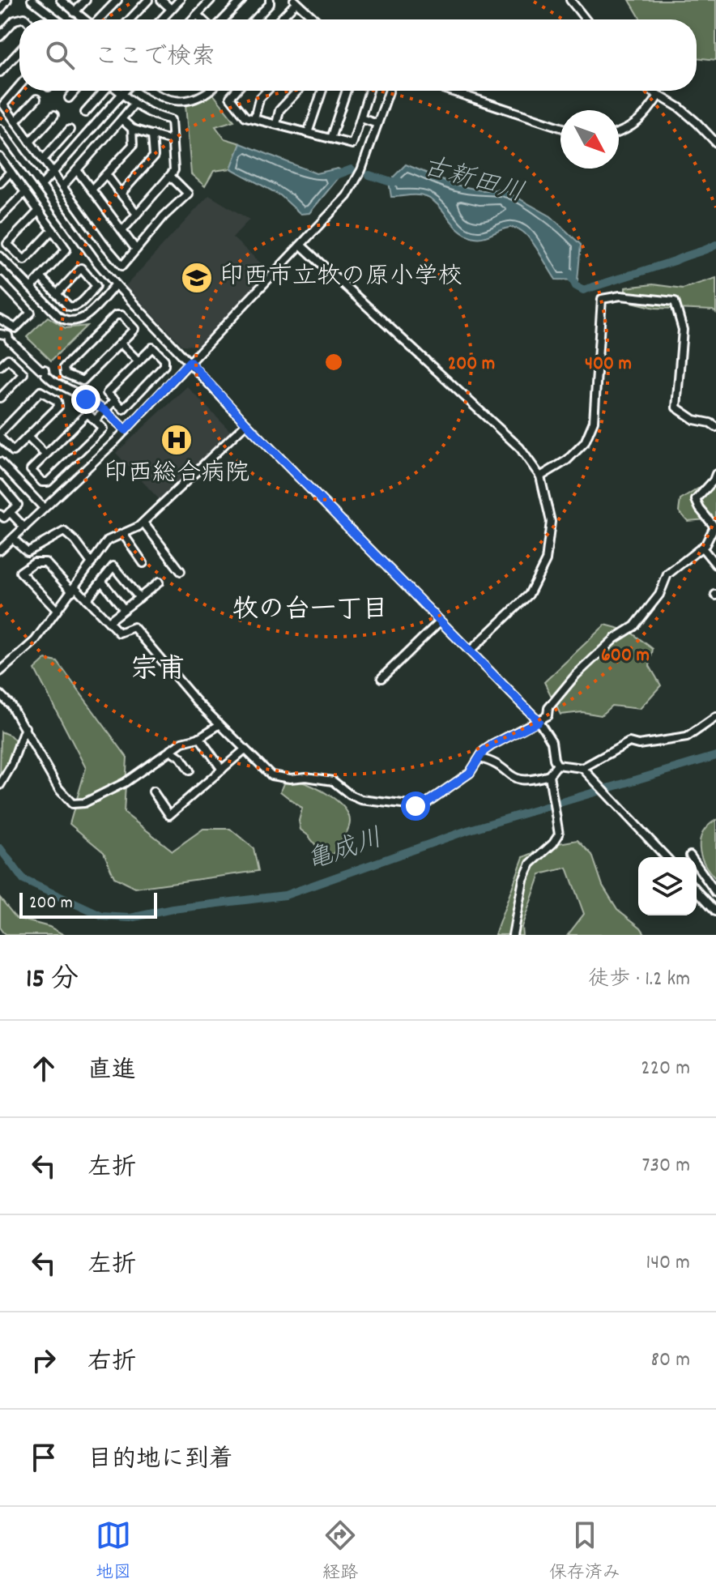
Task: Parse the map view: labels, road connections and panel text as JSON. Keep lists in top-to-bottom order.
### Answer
{
  "districts": ["牧の台一丁目", "宗甫"],
  "water": ["古新田川", "亀成川"],
  "places": {
    "school or university": ["印西市立牧の原小学校"],
    "hospital": ["印西総合病院"]
  },
  "scale_bar": "200 m",
  "north": "bottom right",
  "page": {
    "search": "ここで検索",
    "scale": "200 m",
    "heading": ["15 分", "徒歩 · 1.2 km"],
    "list": [
      ["直進", "220 m"],
      ["左折", "730 m"],
      ["左折", "140 m"],
      ["右折", "80 m"],
      "目的地に到着"
    ],
    "nav": ["地図", "経路", "保存済み"]
  },
  "rings": ["200 m", "400 m", "600 m"]
}
